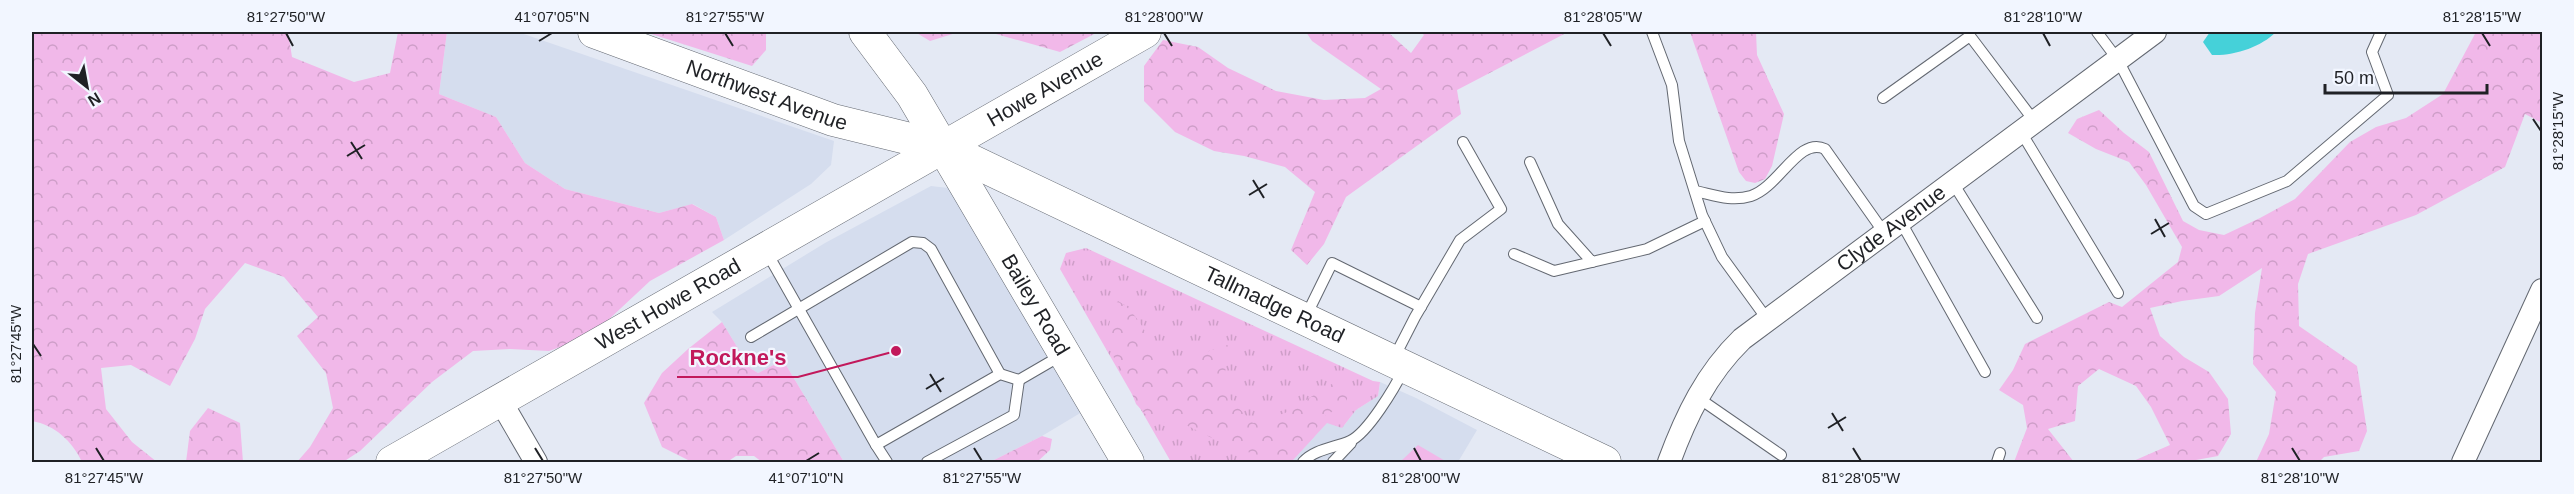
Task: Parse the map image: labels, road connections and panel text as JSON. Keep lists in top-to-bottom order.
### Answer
{
  "streets": {
    "street": [
      "Howe Avenue",
      "Northwest Avenue",
      "Clyde Avenue",
      "West Howe Road",
      "Bailey Road",
      "Tallmadge Road"
    ]
  },
  "crossings": [
    ["Howe Avenue", "Northwest Avenue"],
    ["Howe Avenue", "West Howe Road"],
    ["Howe Avenue", "Bailey Road"],
    ["Howe Avenue", "Tallmadge Road"],
    ["Northwest Avenue", "West Howe Road"],
    ["Northwest Avenue", "Bailey Road"],
    ["Northwest Avenue", "Tallmadge Road"],
    ["West Howe Road", "Bailey Road"],
    ["West Howe Road", "Tallmadge Road"],
    ["Bailey Road", "Tallmadge Road"]
  ],
  "places": ["Rockne's"],
  "scale_bar": "50 m",
  "north": "bottom right",
  "coordinates": [
    "81°27'50\"W",
    "41°07'05\"N",
    "81°27'55\"W",
    "81°28'00\"W",
    "81°28'05\"W",
    "81°28'10\"W",
    "81°28'15\"W",
    "81°27'45\"W",
    "41°07'10\"N"
  ]
}
